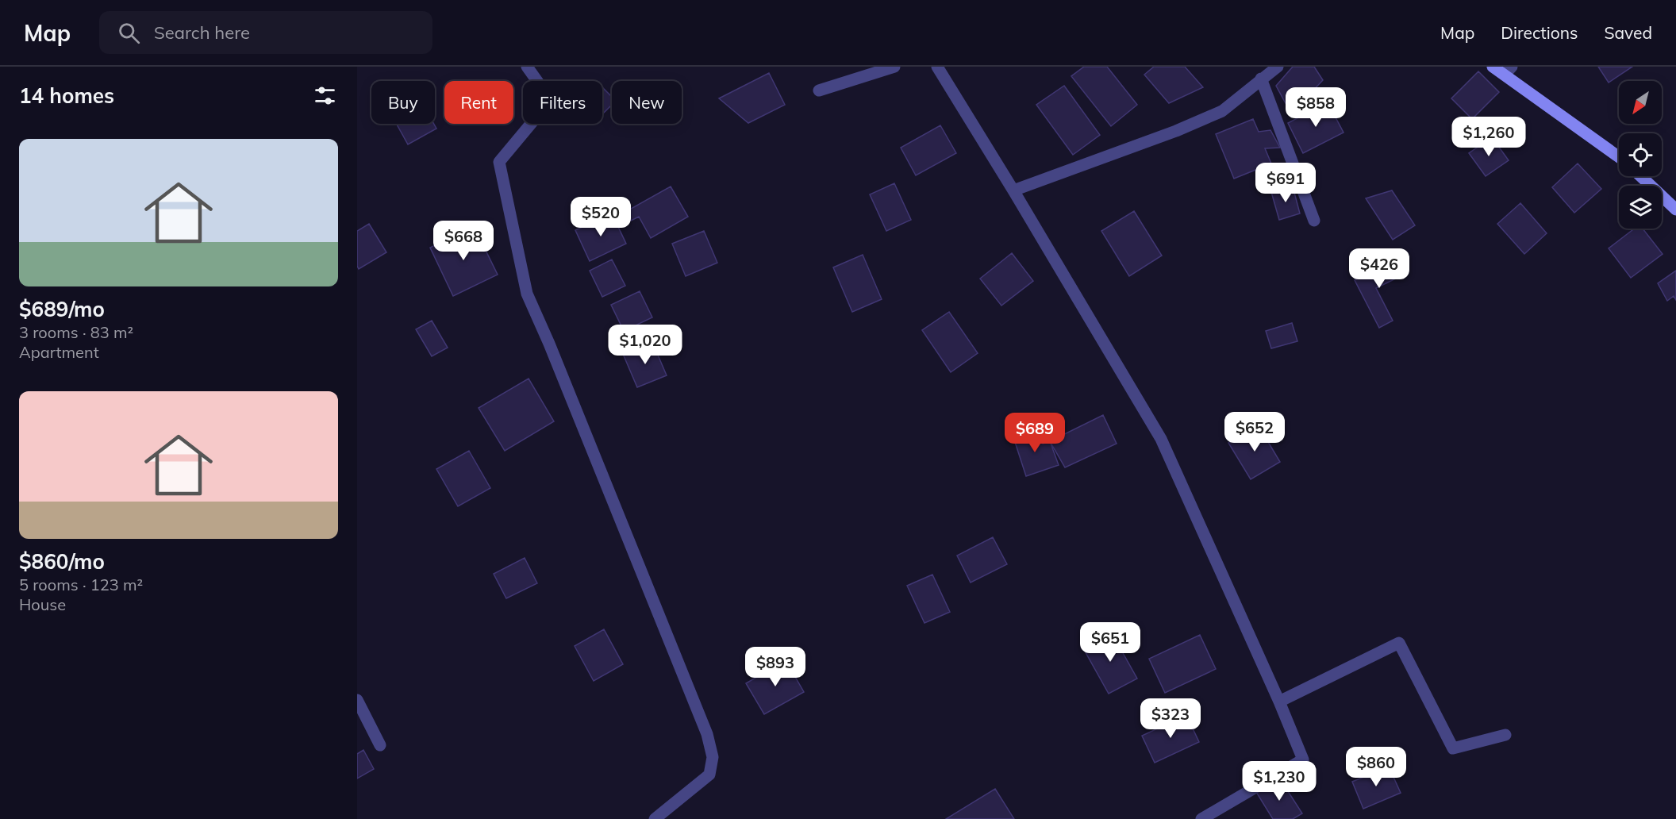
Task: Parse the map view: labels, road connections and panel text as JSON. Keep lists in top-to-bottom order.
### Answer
{
  "north": "bottom left",
  "page": {
    "header": "Map",
    "search": "Search here",
    "nav": ["Map", "Directions", "Saved"],
    "heading": "14 homes",
    "chip": [
      "Buy",
      "Rent",
      "Filters",
      "New"
    ],
    "price": [
      "$858",
      "$1,260",
      "$691",
      "$520",
      "$668",
      "$426",
      "$1,020",
      "$652",
      "$689",
      "$651",
      "$893",
      "$323",
      "$860",
      "$1,230"
    ],
    "list": [
      {
        "name": "$689/mo",
        "note": "3 rooms · 83 m² · Apartment"
      },
      {
        "name": "$860/mo",
        "note": "5 rooms · 123 m² · House"
      }
    ]
  }
}
